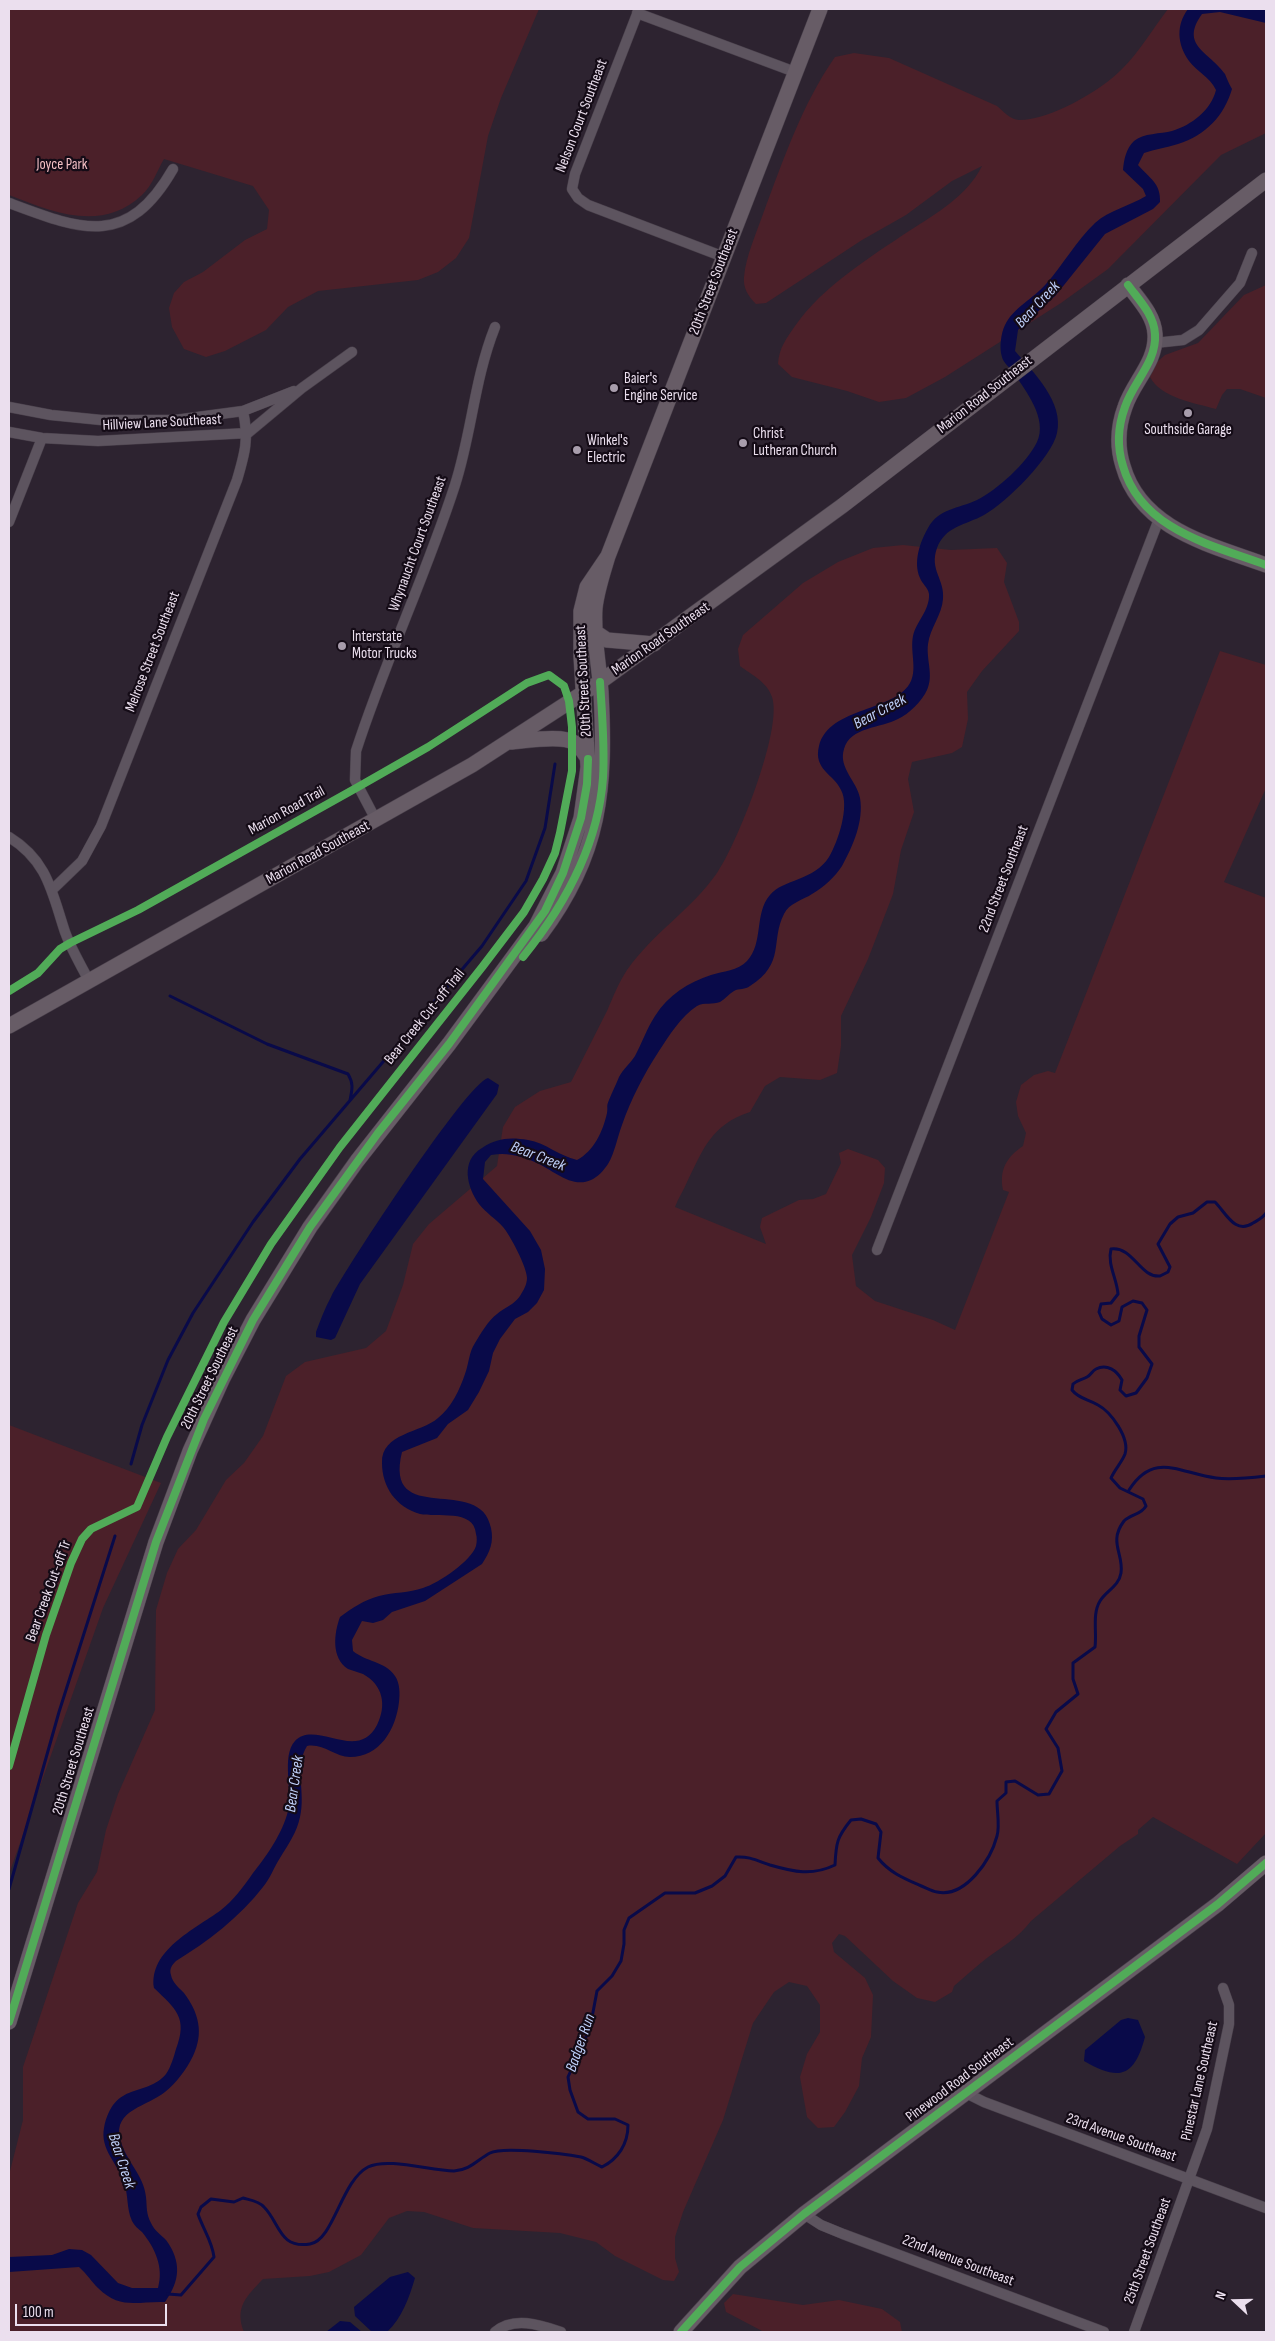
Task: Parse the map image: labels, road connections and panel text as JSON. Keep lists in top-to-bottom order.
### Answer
{
  "streets": {
    "street": [
      "Nelson Court Southeast",
      "20th Street Southeast",
      "Marion Road Southeast",
      "Hillview Lane Southeast",
      "Whynaucht Court Southeast",
      "Melrose Street Southeast",
      "22nd Street Southeast",
      "Pinewood Road Southeast",
      "Pinestar Lane Southeast",
      "23rd Avenue Southeast",
      "25th Street Southeast",
      "22nd Avenue Southeast"
    ],
    "cycle path": ["Marion Road Trail"]
  },
  "crossings": [
    ["Nelson Court Southeast", "20th Street Southeast"],
    ["20th Street Southeast", "Marion Road Southeast"],
    ["Marion Road Southeast", "Whynaucht Court Southeast"],
    ["Hillview Lane Southeast", "Melrose Street Southeast"],
    ["Pinewood Road Southeast", "23rd Avenue Southeast"],
    ["Pinewood Road Southeast", "22nd Avenue Southeast"],
    ["Pinestar Lane Southeast", "23rd Avenue Southeast"],
    ["Pinestar Lane Southeast", "25th Street Southeast"],
    ["23rd Avenue Southeast", "25th Street Southeast"]
  ],
  "water": ["Bear Creek", "Badger Run"],
  "parks": ["Joyce Park"],
  "places": [
    "Baier's Engine Service",
    "Southside Garage",
    "Christ Lutheran Church",
    "Winkel's Electric",
    "Interstate Motor Trucks"
  ],
  "scale_bar": "100 m",
  "north": "left"
}
